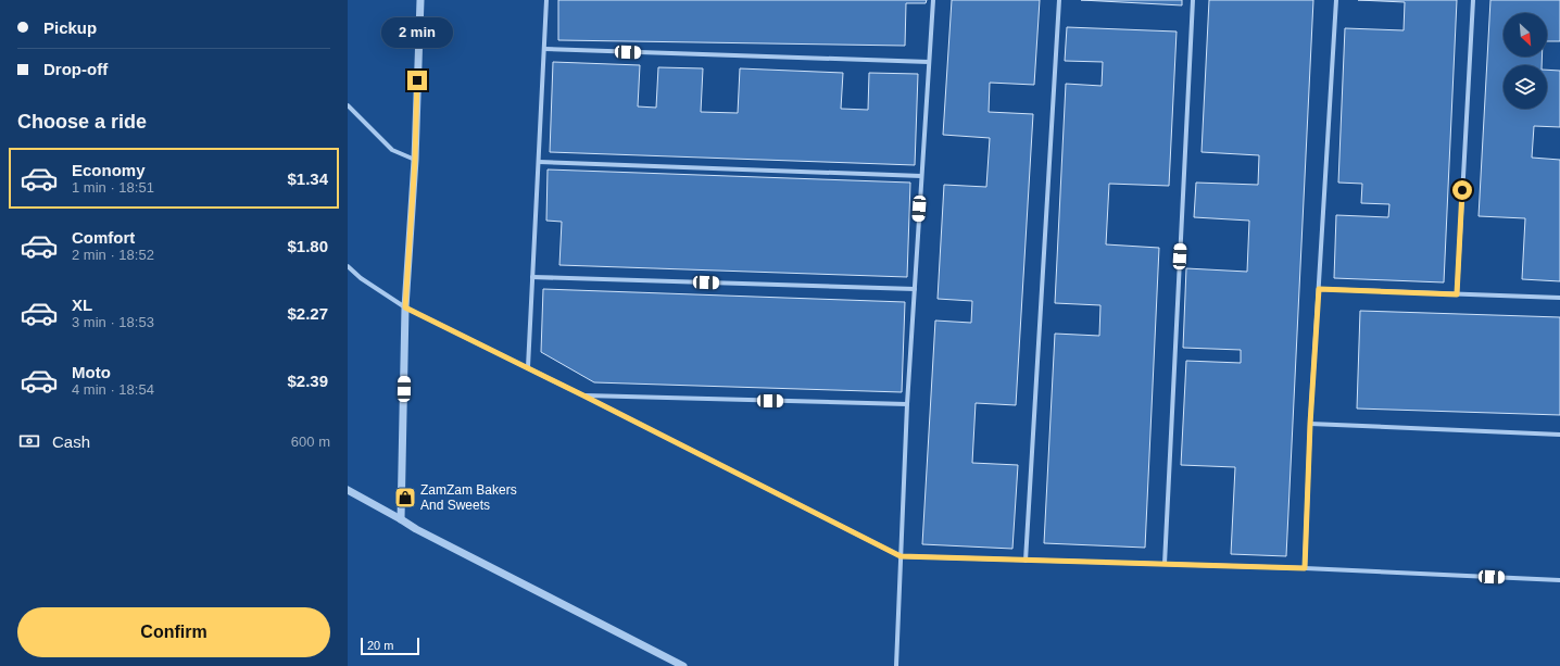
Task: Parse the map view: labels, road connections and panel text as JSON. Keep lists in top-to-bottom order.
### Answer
{
  "places": {
    "shop": ["ZamZam Bakers And Sweets"]
  },
  "scale_bar": "20 m",
  "north": "bottom right",
  "page": {
    "banner": ["Pickup", "Drop-off"],
    "bubble": "2 min",
    "heading": "Choose a ride",
    "list": [
      {
        "name": "Economy",
        "note": "1 min · 18:51",
        "value": "$1.34"
      },
      {
        "name": "Comfort",
        "note": "2 min · 18:52",
        "value": "$1.80"
      },
      {
        "name": "XL",
        "note": "3 min · 18:53",
        "value": "$2.27"
      },
      {
        "name": "Moto",
        "note": "4 min · 18:54",
        "value": "$2.39"
      }
    ],
    "pay": ["Cash", "600 m"],
    "buttons": "Confirm",
    "scale": "20 m"
  }
}
